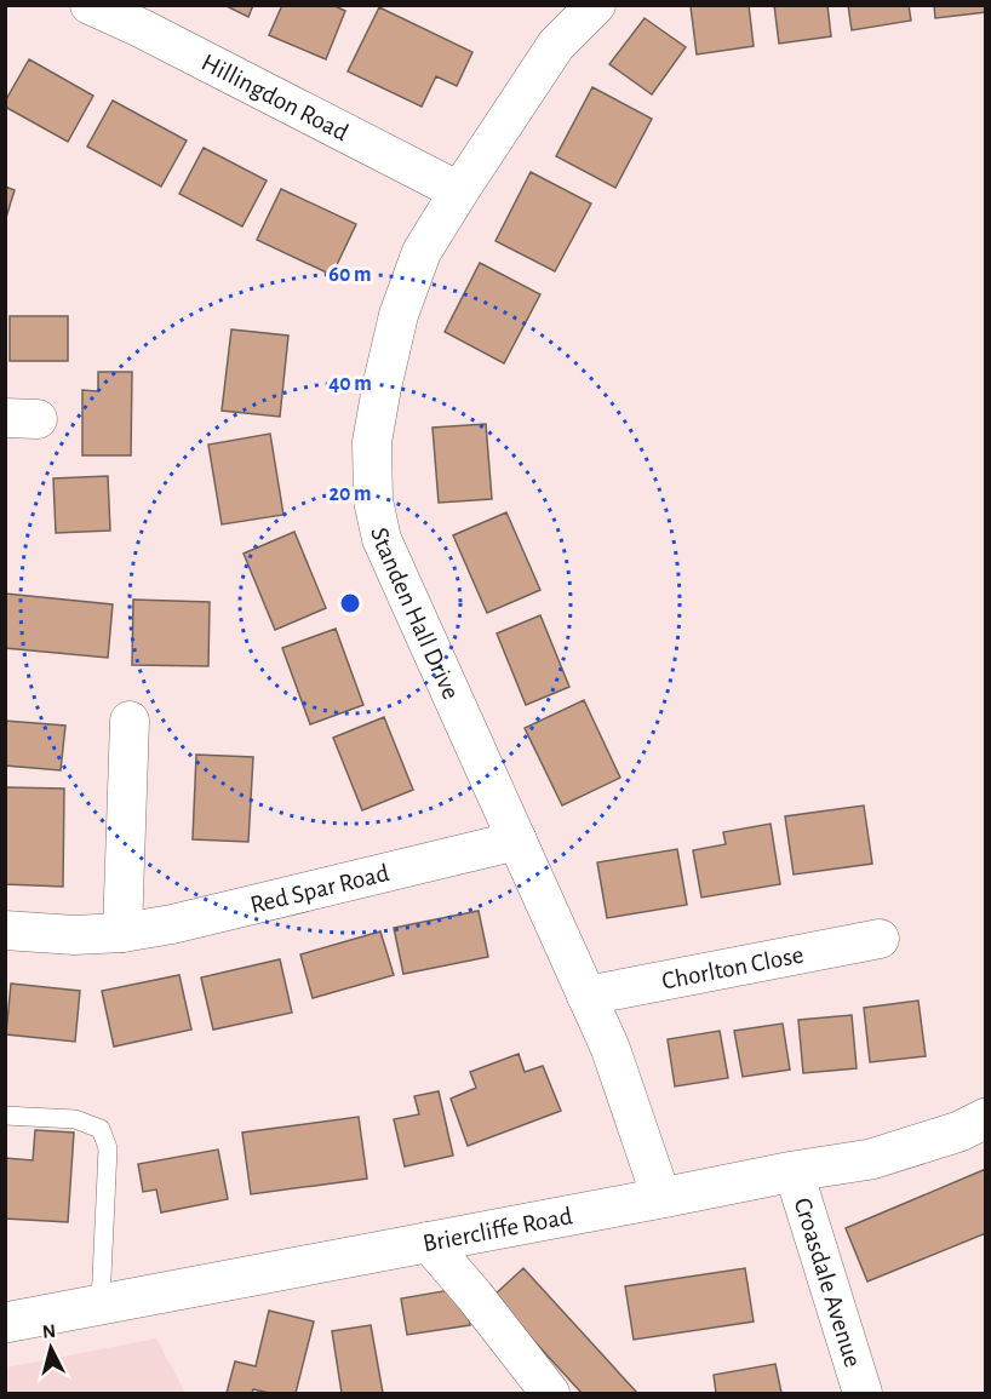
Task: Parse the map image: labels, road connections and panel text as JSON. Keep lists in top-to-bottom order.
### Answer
{
  "streets": {
    "street": [
      "Hillingdon Road",
      "Standen Hall Drive",
      "Red Spar Road",
      "Chorlton Close",
      "Briercliffe Road",
      "Croasdale Avenue"
    ]
  },
  "crossings": [
    ["Hillingdon Road", "Standen Hall Drive"],
    ["Standen Hall Drive", "Red Spar Road"],
    ["Standen Hall Drive", "Chorlton Close"],
    ["Standen Hall Drive", "Briercliffe Road"],
    ["Briercliffe Road", "Croasdale Avenue"]
  ],
  "north": "top",
  "rings": ["60 m", "40 m", "20 m"]
}
